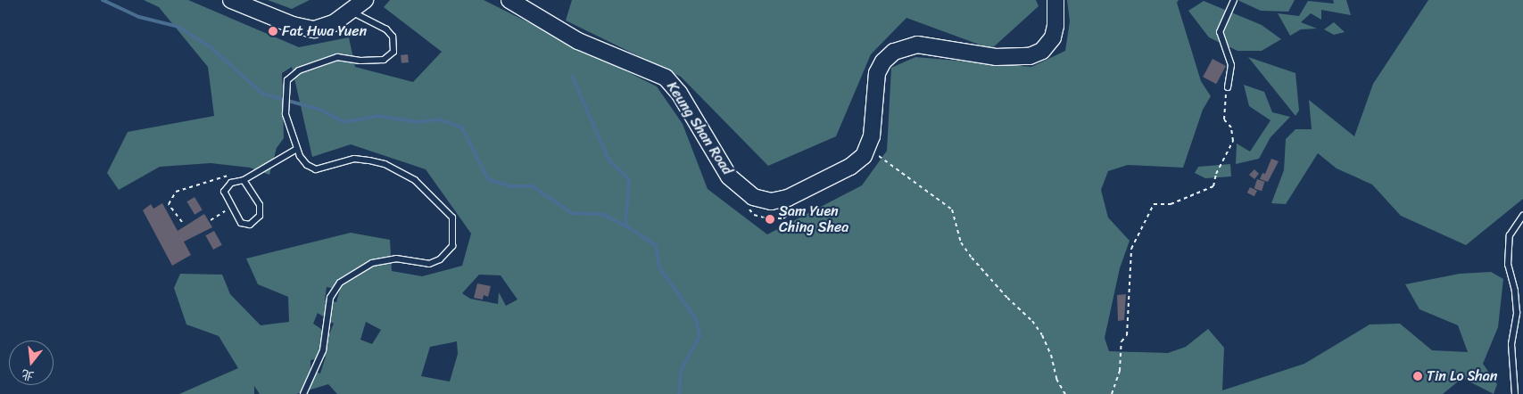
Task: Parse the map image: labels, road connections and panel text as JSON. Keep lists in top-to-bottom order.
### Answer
{
  "streets": {
    "main road": ["Keung Shan Road"]
  },
  "places": ["Fat Hwa Yuen", "Sam Yuen Ching Shea", "Tin Lo Shan"],
  "north": "bottom"
}
